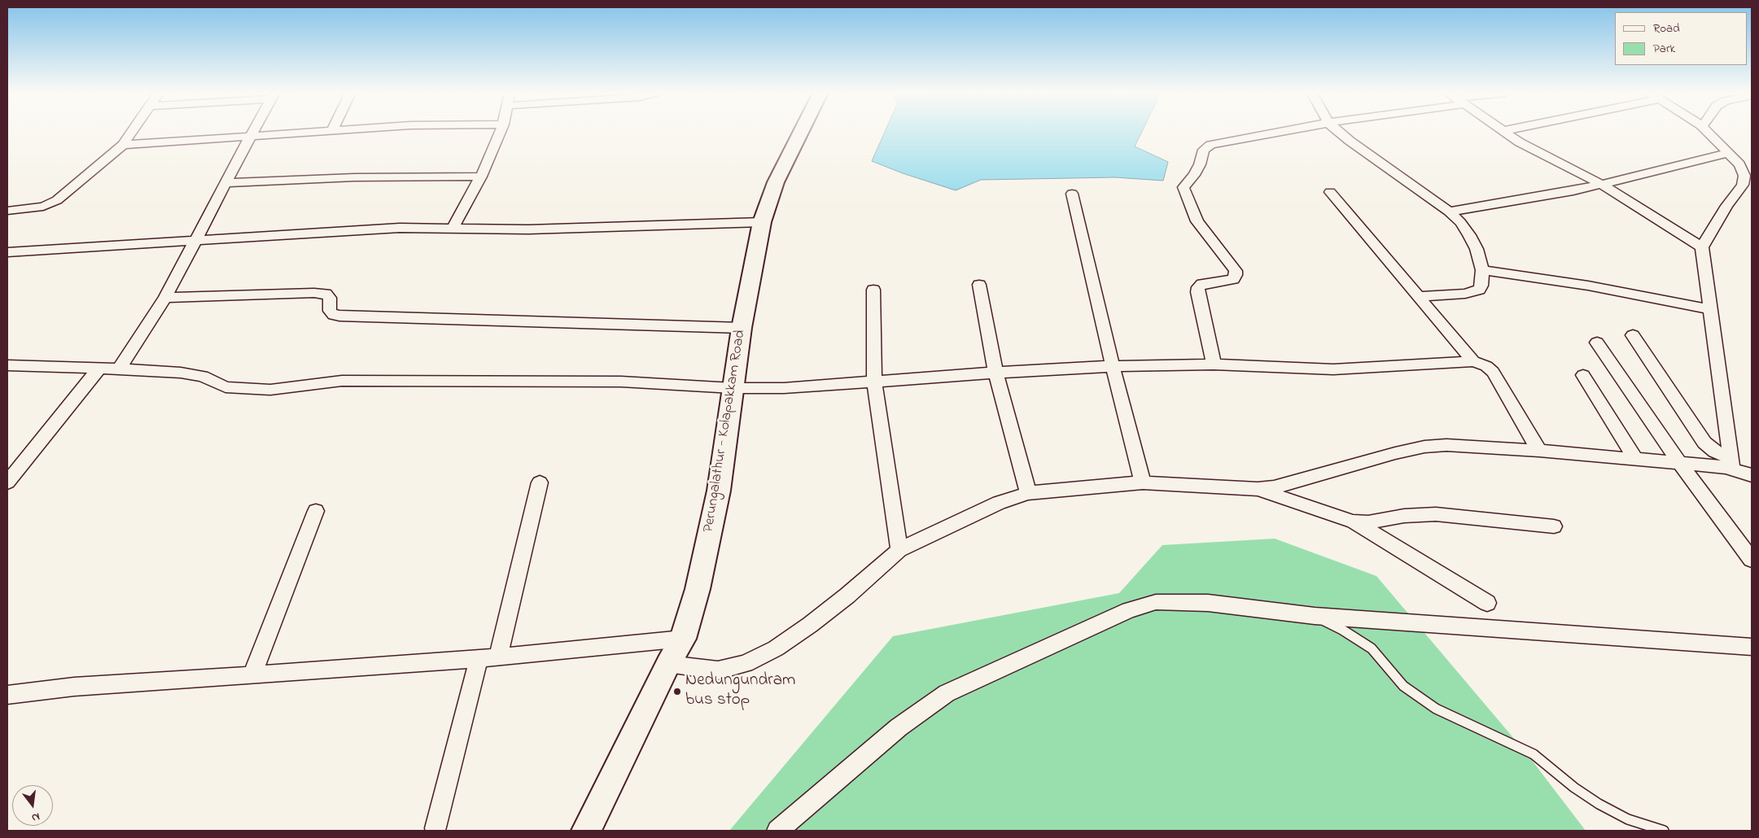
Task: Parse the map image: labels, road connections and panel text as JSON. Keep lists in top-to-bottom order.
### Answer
{
  "streets": {
    "main road": ["Perungalathur - Kolapakkam Road"]
  },
  "places": ["Nedungundram bus stop"],
  "legend": ["Road", "Park"],
  "north": "bottom"
}
